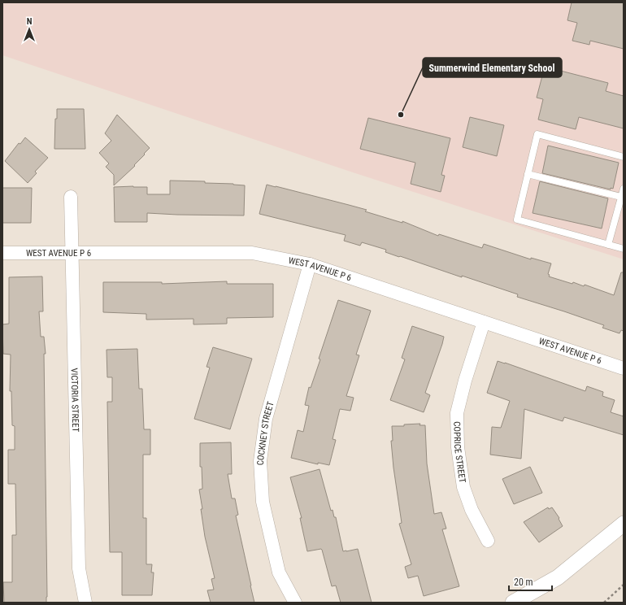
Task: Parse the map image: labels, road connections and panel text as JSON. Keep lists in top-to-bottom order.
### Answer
{
  "streets": {
    "street": [
      "WEST AVENUE P 6",
      "VICTORIA STREET",
      "COCKNEY STREET",
      "COPRICE STREET"
    ]
  },
  "crossings": [
    ["WEST AVENUE P 6", "VICTORIA STREET"],
    ["WEST AVENUE P 6", "COCKNEY STREET"],
    ["WEST AVENUE P 6", "COPRICE STREET"]
  ],
  "places": ["Summerwind Elementary School"],
  "scale_bar": "20 m",
  "north": "top"
}
